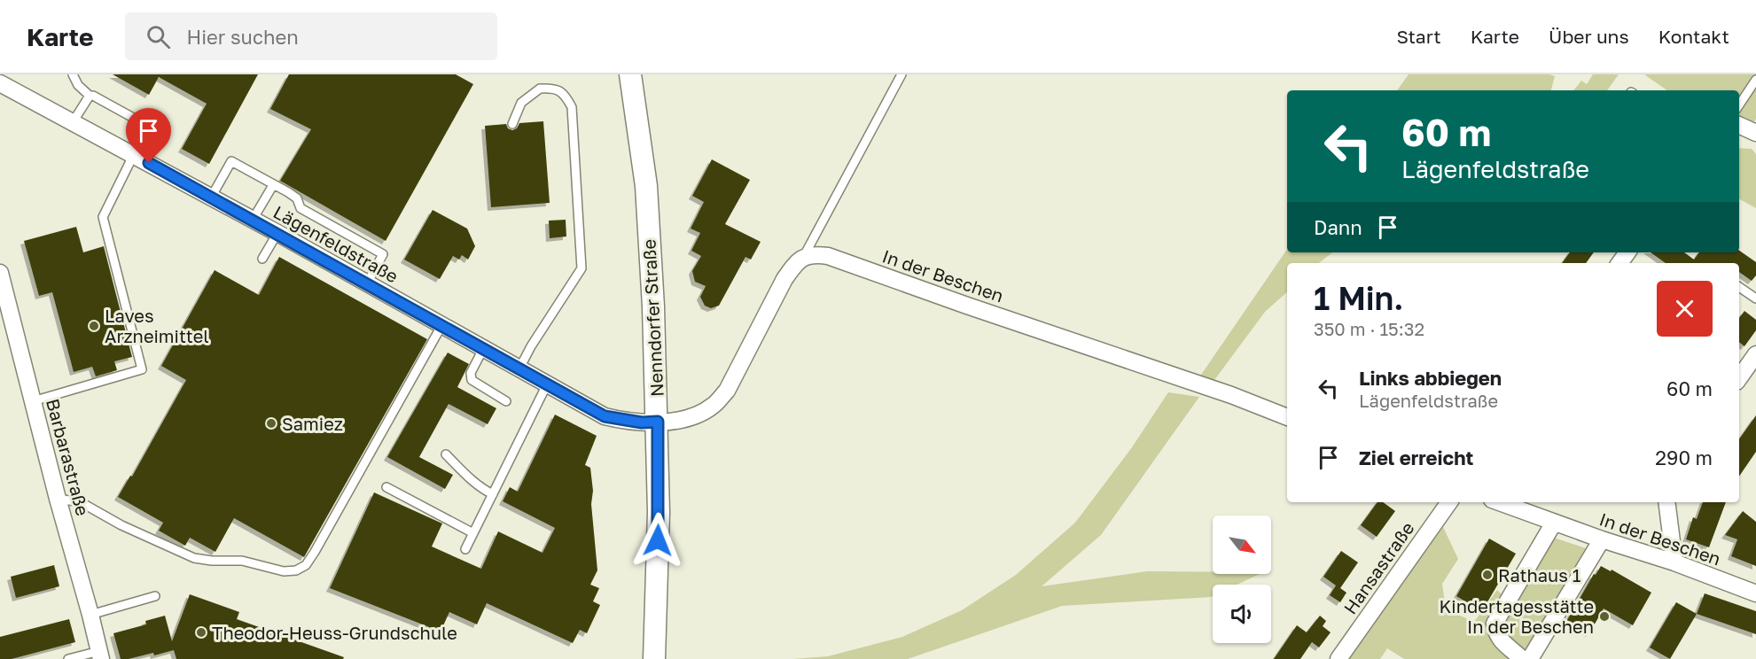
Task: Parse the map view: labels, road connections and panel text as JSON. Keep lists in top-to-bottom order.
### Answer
{
  "streets": {
    "street": [
      "Lägenfeldstraße",
      "In der Beschen",
      "Nenndorfer Straße",
      "Barbarastraße",
      "Hansastraße"
    ]
  },
  "crossings": [
    ["Lägenfeldstraße", "Nenndorfer Straße"]
  ],
  "places": [
    "Laves Arzneimittel",
    "Samiez",
    "Rathaus 1",
    "Kindertagesstätte In der Beschen",
    "Theodor-Heuss-Grundschule"
  ],
  "north": "bottom right",
  "page": {
    "header": "Karte",
    "search": "Hier suchen",
    "nav": [
      "Start",
      "Karte",
      "Über uns",
      "Kontakt"
    ],
    "turn": ["60 m", "Lägenfeldstraße"],
    "then": "Dann",
    "heading": ["1 Min.", "350 m · 15:32"],
    "list": [
      {
        "name": "Links abbiegen",
        "note": "Lägenfeldstraße",
        "value": "60 m"
      },
      {
        "name": "Ziel erreicht",
        "value": "290 m"
      }
    ]
  }
}
